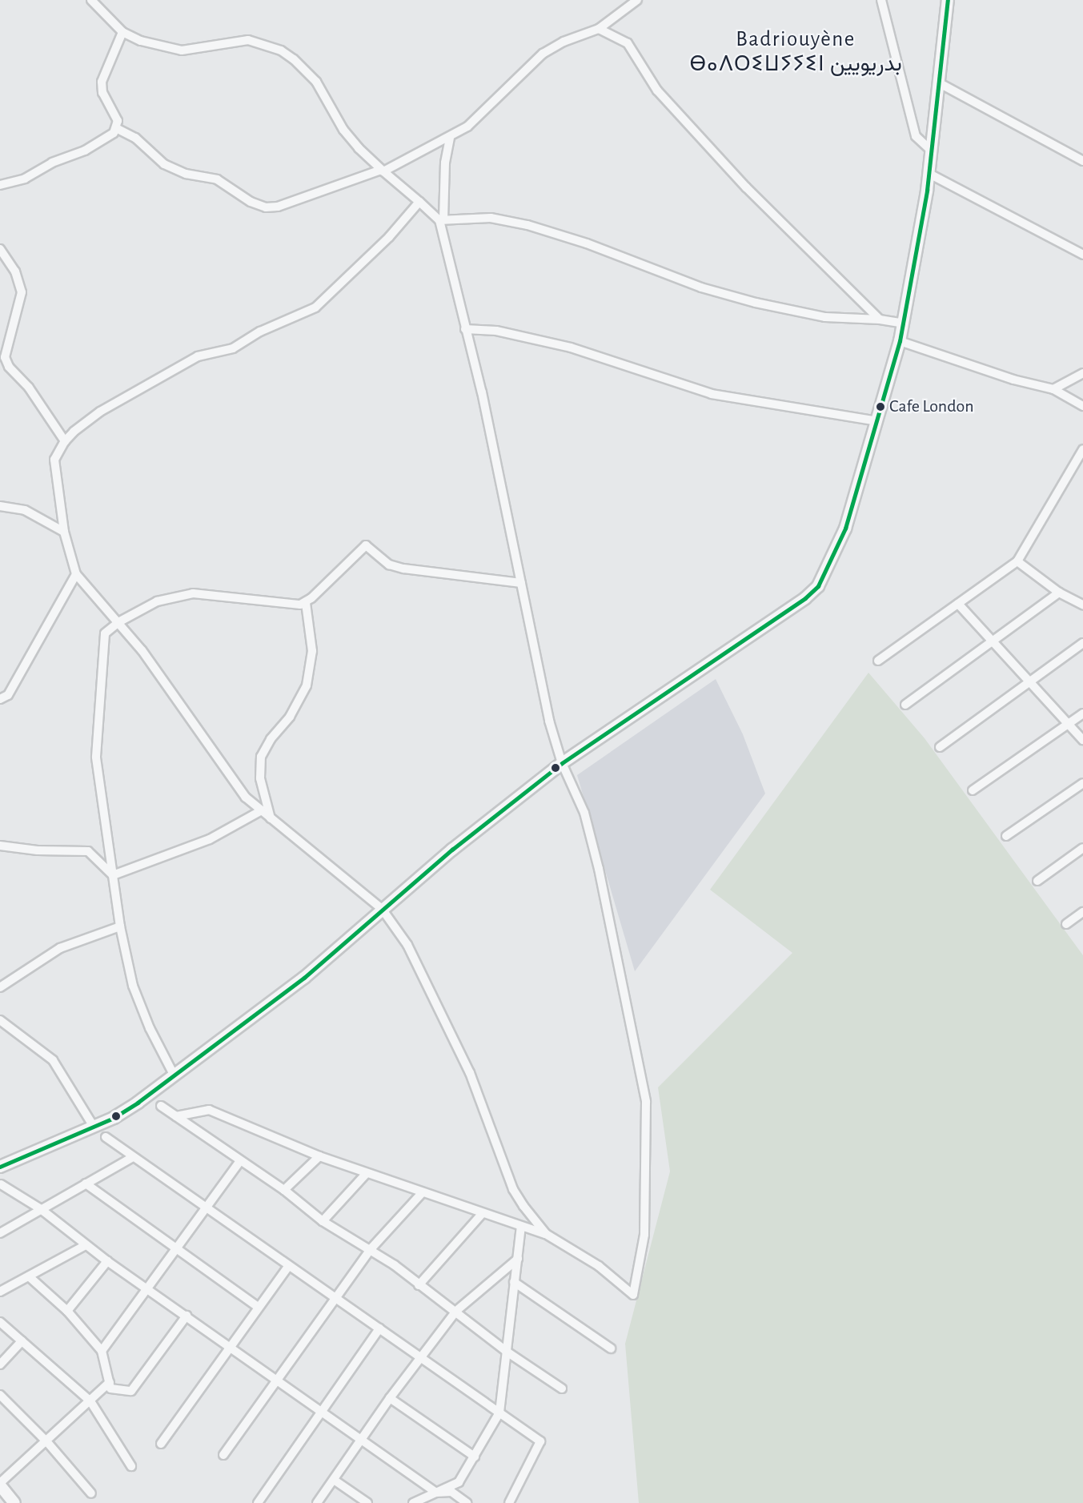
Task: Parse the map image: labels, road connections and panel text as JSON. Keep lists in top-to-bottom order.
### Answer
{
  "districts": ["Badriouyène ⴱⴰⴷⵔⵉⵡⵢⵢⵉⵏ بدريويين"],
  "places": ["Cafe London"]
}
